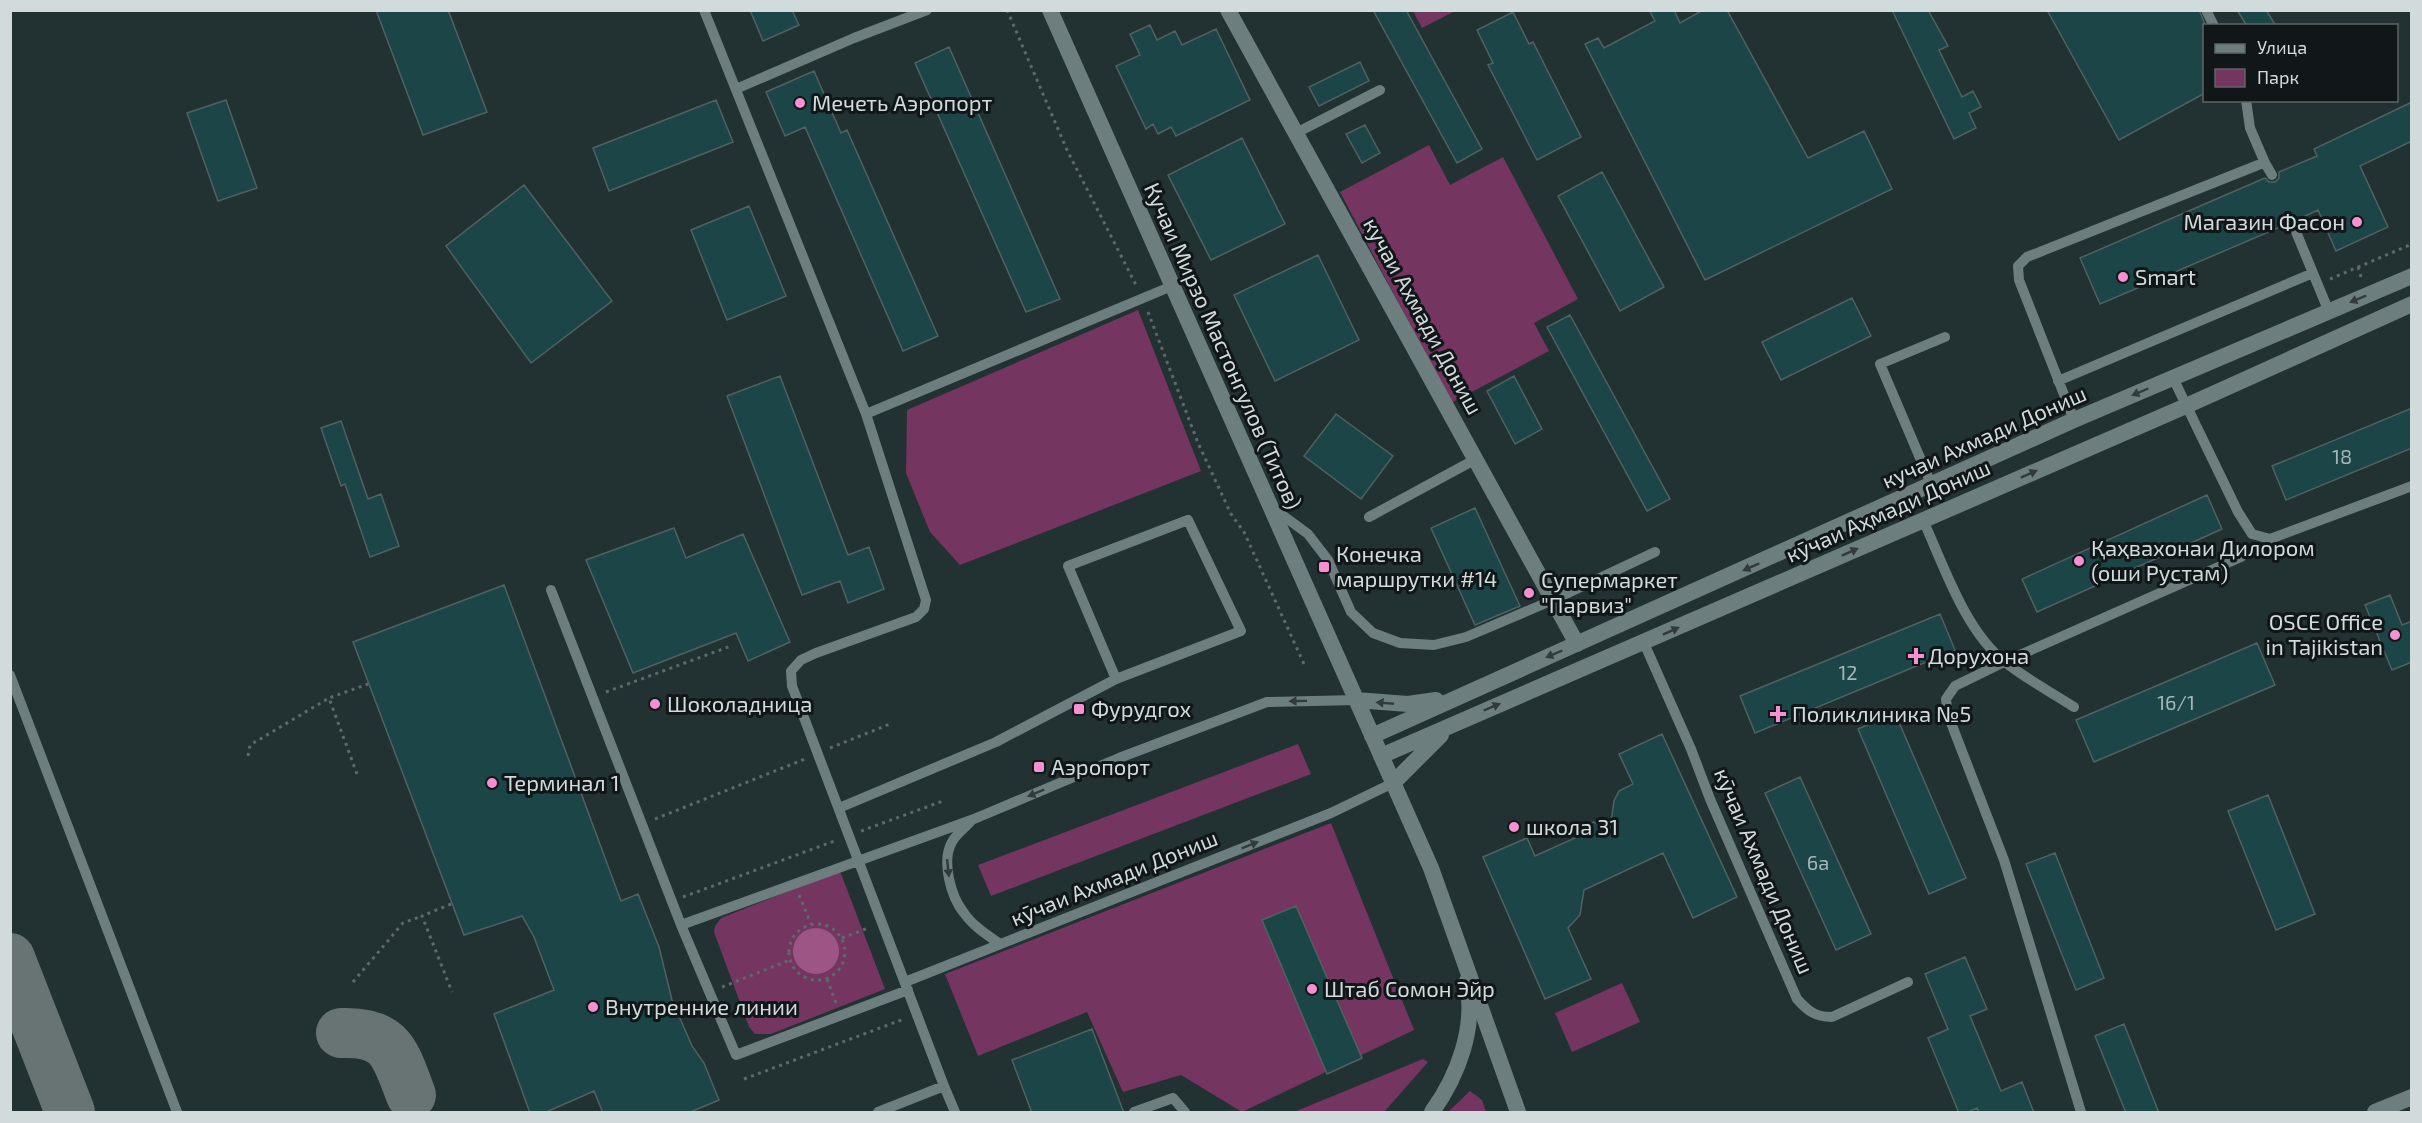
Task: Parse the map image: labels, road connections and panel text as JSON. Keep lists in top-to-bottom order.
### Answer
{
  "streets": {
    "street": ["кучаи Ахмади Дониш", "Кучаи Мирзо Мастонгулов (Титов)", "кӯчаи Аҳмади Дониш"],
    "lane": ["кӯчаи Ахмади Дониш"]
  },
  "crossings": [
    ["кучаи Ахмади Дониш", "Кучаи Мирзо Мастонгулов (Титов)"],
    ["Кучаи Мирзо Мастонгулов (Титов)", "кӯчаи Аҳмади Дониш"],
    ["Кучаи Мирзо Мастонгулов (Титов)", "кӯчаи Ахмади Дониш"],
    ["кӯчаи Аҳмади Дониш", "кӯчаи Ахмади Дониш"]
  ],
  "one_way": ["кучаи Ахмади Дониш", "кӯчаи Аҳмади Дониш"],
  "places": {
    "other": [
      "Мечеть Аэропорт",
      "Магазин Фасон",
      "Smart",
      "Қаҳвахонаи Дилором (оши Рустам)",
      "Супермаркет \"Парвиз\"",
      "OSCE Office in Tajikistan",
      "Шоколадница",
      "Терминал 1",
      "школа 31",
      "Штаб Сомон Эйр",
      "Внутренние линии"
    ],
    "transit": ["Конечка маршрутки #14", "Фурудгох", "Аэропорт"],
    "health": ["Дорухона", "Поликлиника №5"]
  },
  "house_numbers": [
    "18",
    "12",
    "16/1",
    "6а"
  ],
  "legend": ["Улица", "Парк"]
}
